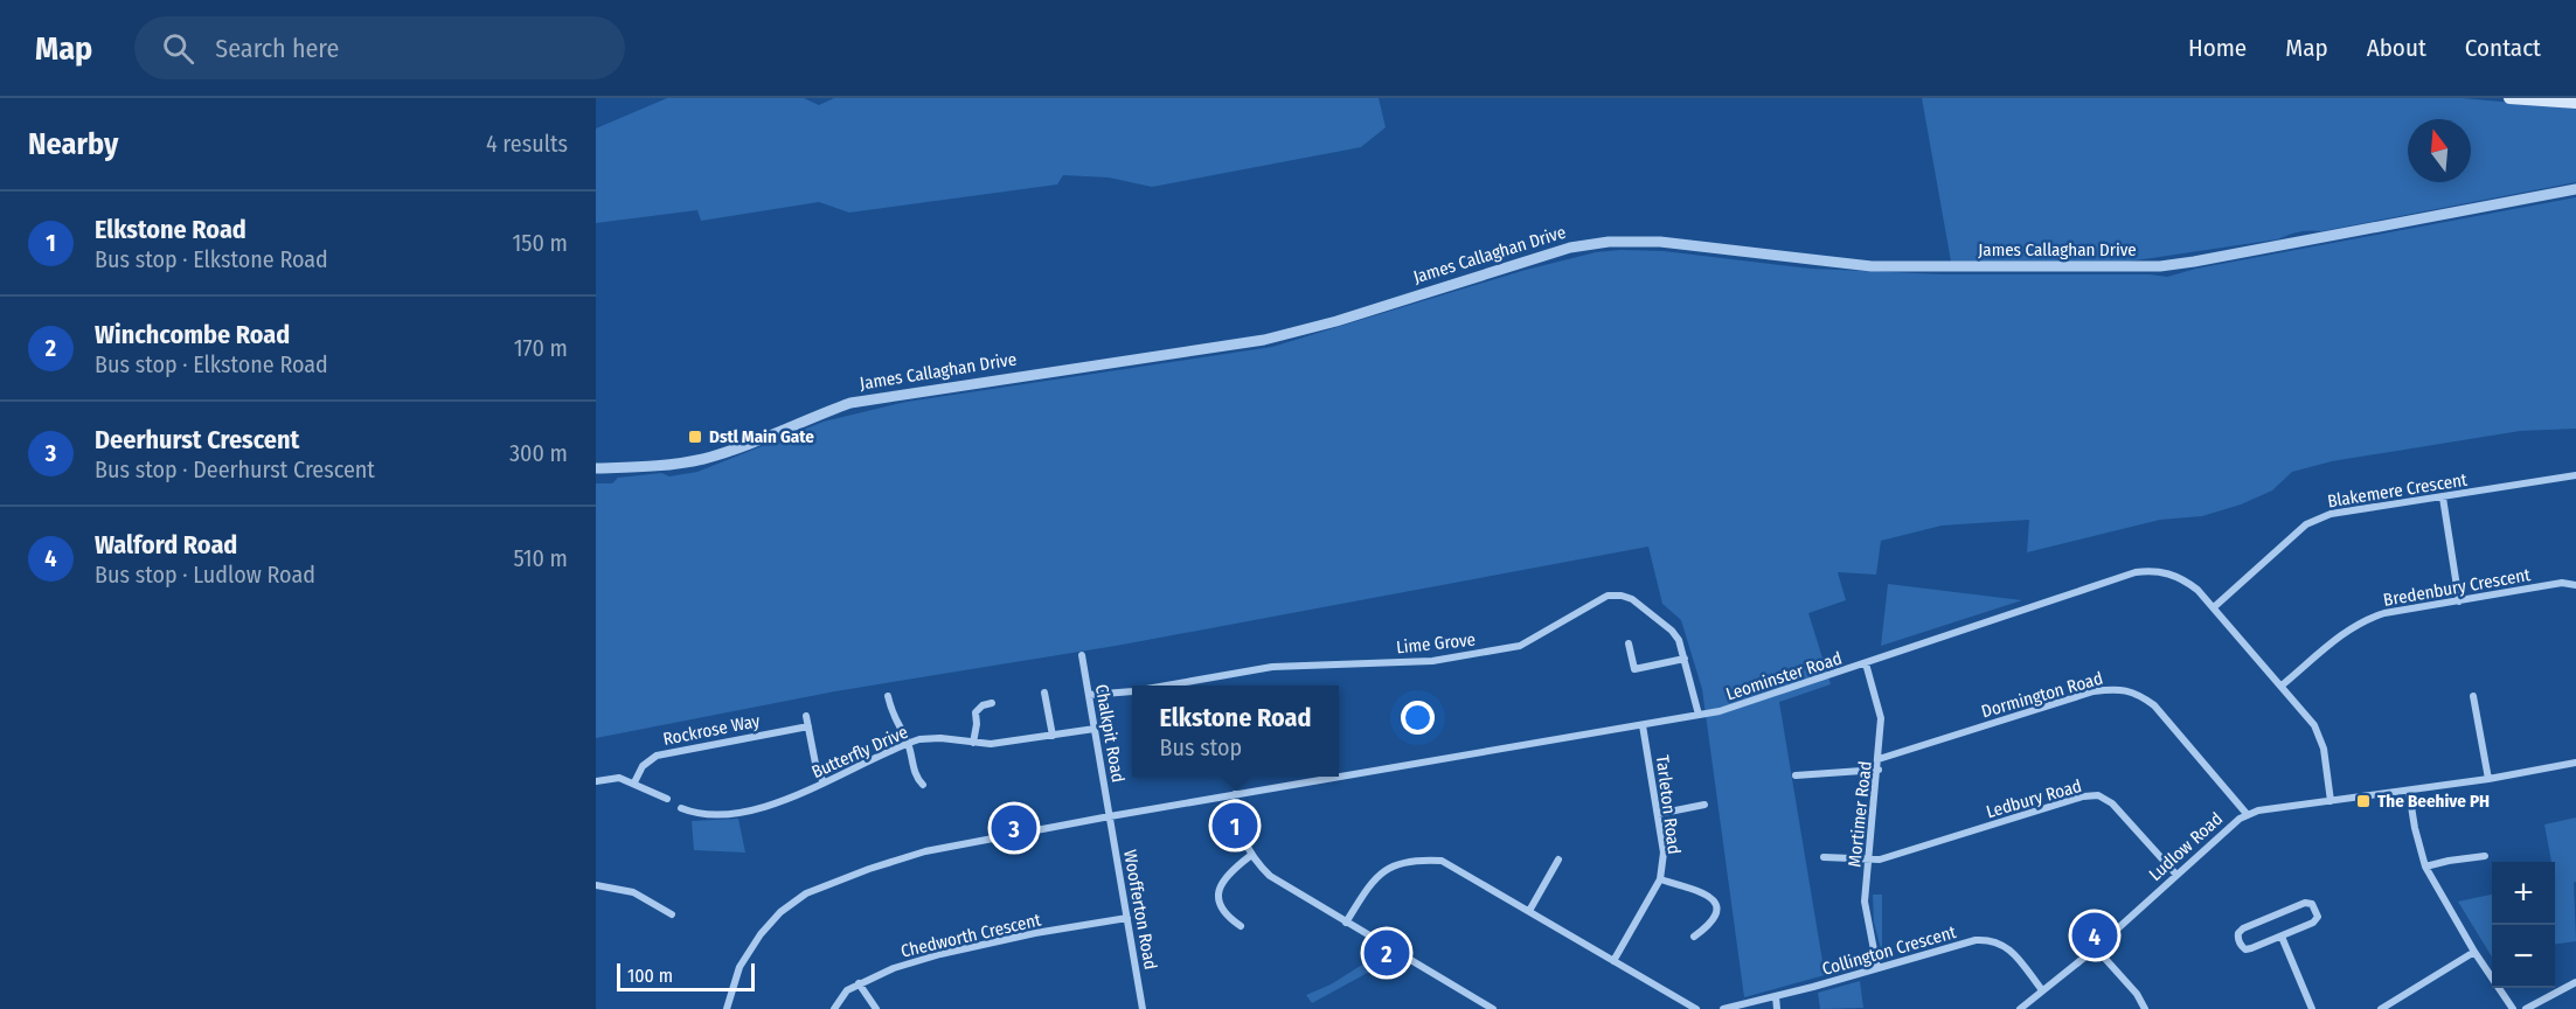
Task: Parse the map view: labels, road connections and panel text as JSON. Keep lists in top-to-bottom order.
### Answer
{
  "streets": {
    "street": [
      "James Callaghan Drive",
      "Blakemere Crescent",
      "Bredenbury Crescent",
      "Lime Grove",
      "Leominster Road",
      "Dormington Road",
      "Rockrose Way",
      "Chalkpit Road",
      "Butterfly Drive",
      "Ledbury Road",
      "Tarleton Road",
      "Mortimer Road",
      "Ludlow Road",
      "Woofferton Road",
      "Chedworth Crescent",
      "Collington Crescent"
    ]
  },
  "crossings": [
    ["Blakemere Crescent", "Leominster Road"],
    ["Bredenbury Crescent", "Leominster Road"],
    ["Lime Grove", "Leominster Road"],
    ["Lime Grove", "Chalkpit Road"],
    ["Leominster Road", "Chalkpit Road"],
    ["Leominster Road", "Tarleton Road"],
    ["Leominster Road", "Mortimer Road"],
    ["Leominster Road", "Ludlow Road"],
    ["Leominster Road", "Woofferton Road"],
    ["Dormington Road", "Mortimer Road"],
    ["Dormington Road", "Ludlow Road"],
    ["Chalkpit Road", "Butterfly Drive"],
    ["Chalkpit Road", "Woofferton Road"],
    ["Ledbury Road", "Mortimer Road"],
    ["Ledbury Road", "Ludlow Road"],
    ["Mortimer Road", "Collington Crescent"],
    ["Ludlow Road", "Collington Crescent"],
    ["Woofferton Road", "Chedworth Crescent"]
  ],
  "places": {
    "transit": ["Dstl Main Gate", "The Beehive PH"]
  },
  "scale_bar": "100 m",
  "north": "top",
  "page": {
    "header": "Map",
    "search": "Search here",
    "nav": [
      "Home",
      "Map",
      "About",
      "Contact"
    ],
    "heading": ["Nearby", "4 results"],
    "list": [
      {
        "mark": "1",
        "name": "Elkstone Road",
        "note": "Bus stop · Elkstone Road",
        "value": "150 m"
      },
      {
        "mark": "2",
        "name": "Winchcombe Road",
        "note": "Bus stop · Elkstone Road",
        "value": "170 m"
      },
      {
        "mark": "3",
        "name": "Deerhurst Crescent",
        "note": "Bus stop · Deerhurst Crescent",
        "value": "300 m"
      },
      {
        "mark": "4",
        "name": "Walford Road",
        "note": "Bus stop · Ludlow Road",
        "value": "510 m"
      }
    ],
    "popup": ["Elkstone Road", "Bus stop"],
    "pins": [
      "1",
      "3",
      "4",
      "2"
    ],
    "map_buttons": ["+", "−"],
    "scale": "100 m"
  }
}
